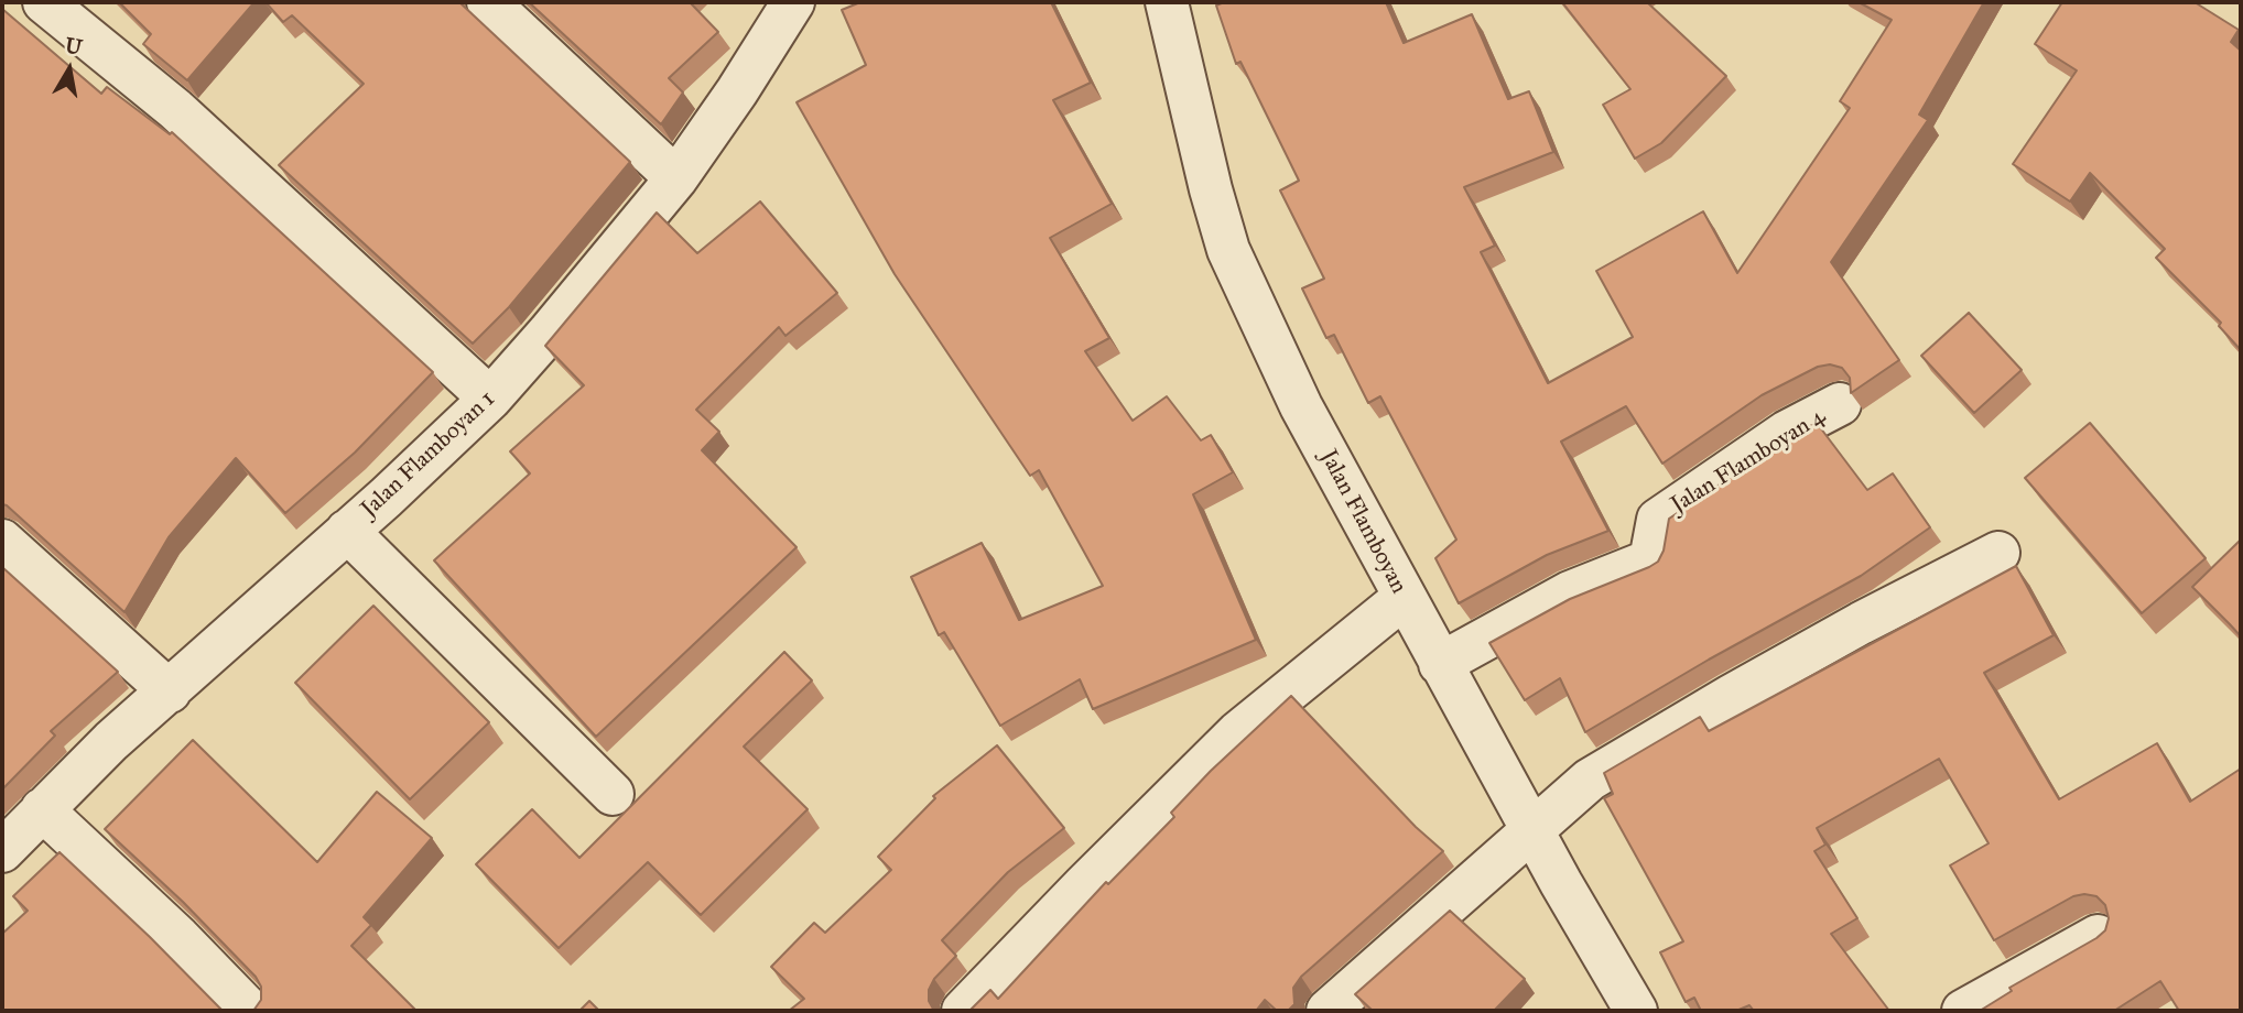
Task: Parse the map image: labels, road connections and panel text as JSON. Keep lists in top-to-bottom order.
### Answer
{
  "streets": {
    "street": ["Jalan Flamboyan 1", "Jalan Flamboyan 4", "Jalan Flamboyan"]
  },
  "crossings": [
    ["Jalan Flamboyan 4", "Jalan Flamboyan"]
  ],
  "north": "top"
}
